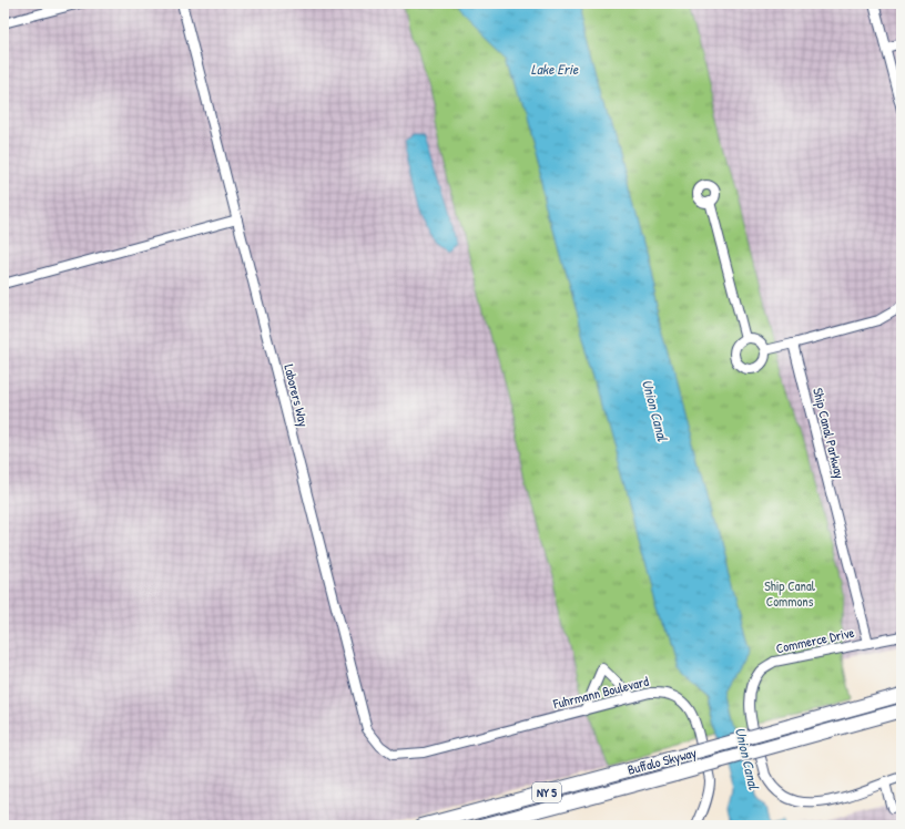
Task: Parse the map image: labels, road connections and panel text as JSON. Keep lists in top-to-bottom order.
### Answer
{
  "streets": {
    "highway": ["Buffalo Skyway", "NY 5"],
    "street": [
      "Laborers Way",
      "Ship Canal Parkway",
      "Commerce Drive",
      "Fuhrmann Boulevard"
    ]
  },
  "crossings": [
    ["Laborers Way", "Fuhrmann Boulevard"],
    ["Ship Canal Parkway", "Commerce Drive"]
  ],
  "water": ["Lake Erie", "Union Canal"],
  "parks": ["Ship Canal Commons"]
}
